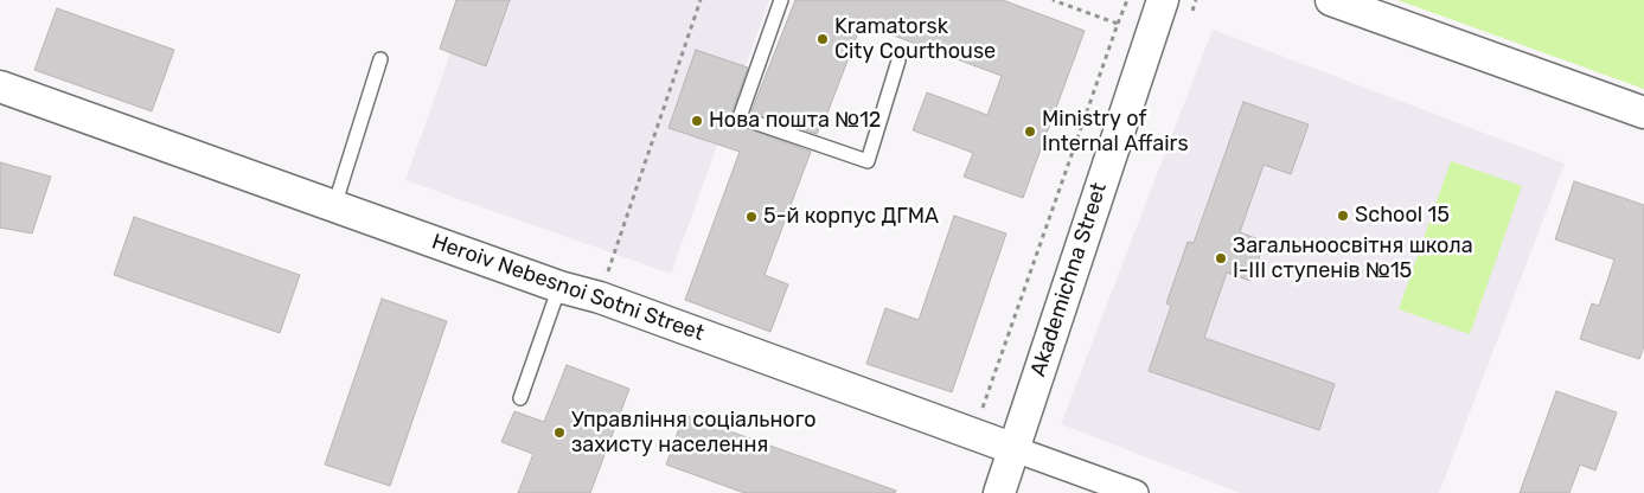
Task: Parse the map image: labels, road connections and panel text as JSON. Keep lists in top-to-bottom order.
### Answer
{
  "streets": {
    "street": ["Akademichna Street", "Heroiv Nebesnoi Sotni Street"]
  },
  "crossings": [
    ["Akademichna Street", "Heroiv Nebesnoi Sotni Street"]
  ],
  "places": [
    "Kramatorsk City Courthouse",
    "Нова пошта №12",
    "Ministry of Internal Affairs",
    "School 15",
    "5-й корпус ДГМА",
    "Загальноосвітня школа І-ІІІ ступенів №15",
    "Управління соціального захисту населення"
  ]
}
